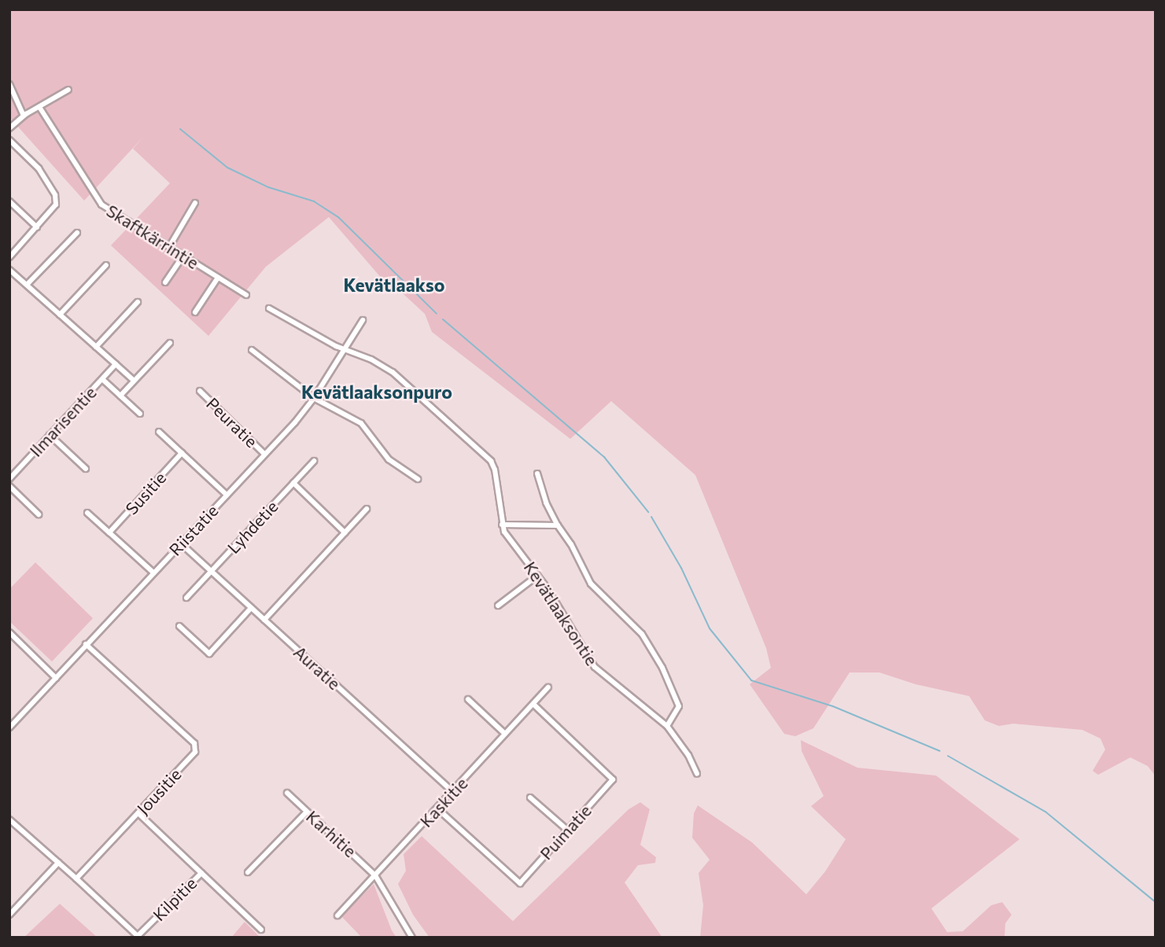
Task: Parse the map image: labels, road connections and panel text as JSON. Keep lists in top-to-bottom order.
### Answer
{
  "streets": {
    "street": [
      "Skaftkärrintie",
      "Ilmarisentie",
      "Peuratie",
      "Susitie",
      "Lyhdetie",
      "Riistatie",
      "Kevätlaaksontie",
      "Auratie",
      "Jousitie",
      "Kaskitie",
      "Puimatie",
      "Karhitie",
      "Kilpitie"
    ]
  },
  "crossings": [
    ["Peuratie", "Riistatie"],
    ["Lyhdetie", "Auratie"],
    ["Riistatie", "Kevätlaaksontie"],
    ["Riistatie", "Auratie"],
    ["Riistatie", "Jousitie"],
    ["Auratie", "Kaskitie"],
    ["Jousitie", "Kilpitie"],
    ["Kaskitie", "Puimatie"],
    ["Kaskitie", "Karhitie"]
  ],
  "districts": ["Kevätlaakso", "Kevätlaaksonpuro"]
}
